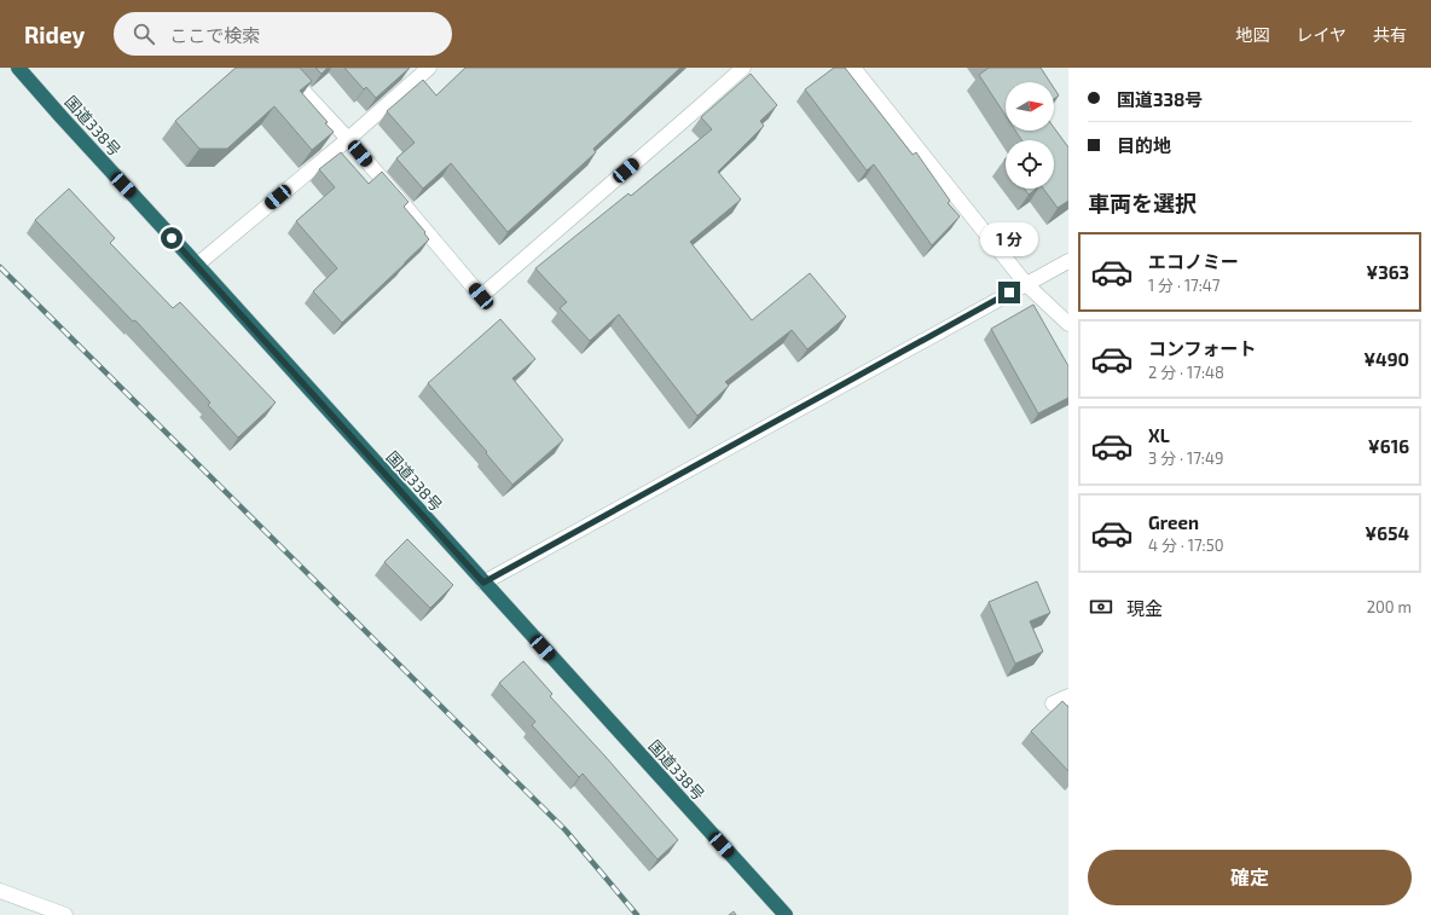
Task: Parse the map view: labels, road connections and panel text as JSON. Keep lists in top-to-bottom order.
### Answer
{
  "streets": {
    "highway": ["国道338号"]
  },
  "north": "right",
  "page": {
    "header": "Ridey",
    "search": "ここで検索",
    "nav": ["地図", "レイヤ", "共有"],
    "banner": ["国道338号", "目的地"],
    "heading": "車両を選択",
    "bubble": "1 分",
    "list": [
      {
        "name": "エコノミー",
        "note": "1 分 · 17:47",
        "value": "¥363"
      },
      {
        "name": "コンフォート",
        "note": "2 分 · 17:48",
        "value": "¥490"
      },
      {
        "name": "XL",
        "note": "3 分 · 17:49",
        "value": "¥616"
      },
      {
        "name": "Green",
        "note": "4 分 · 17:50",
        "value": "¥654"
      }
    ],
    "pay": ["現金", "200 m"],
    "buttons": "確定"
  }
}
